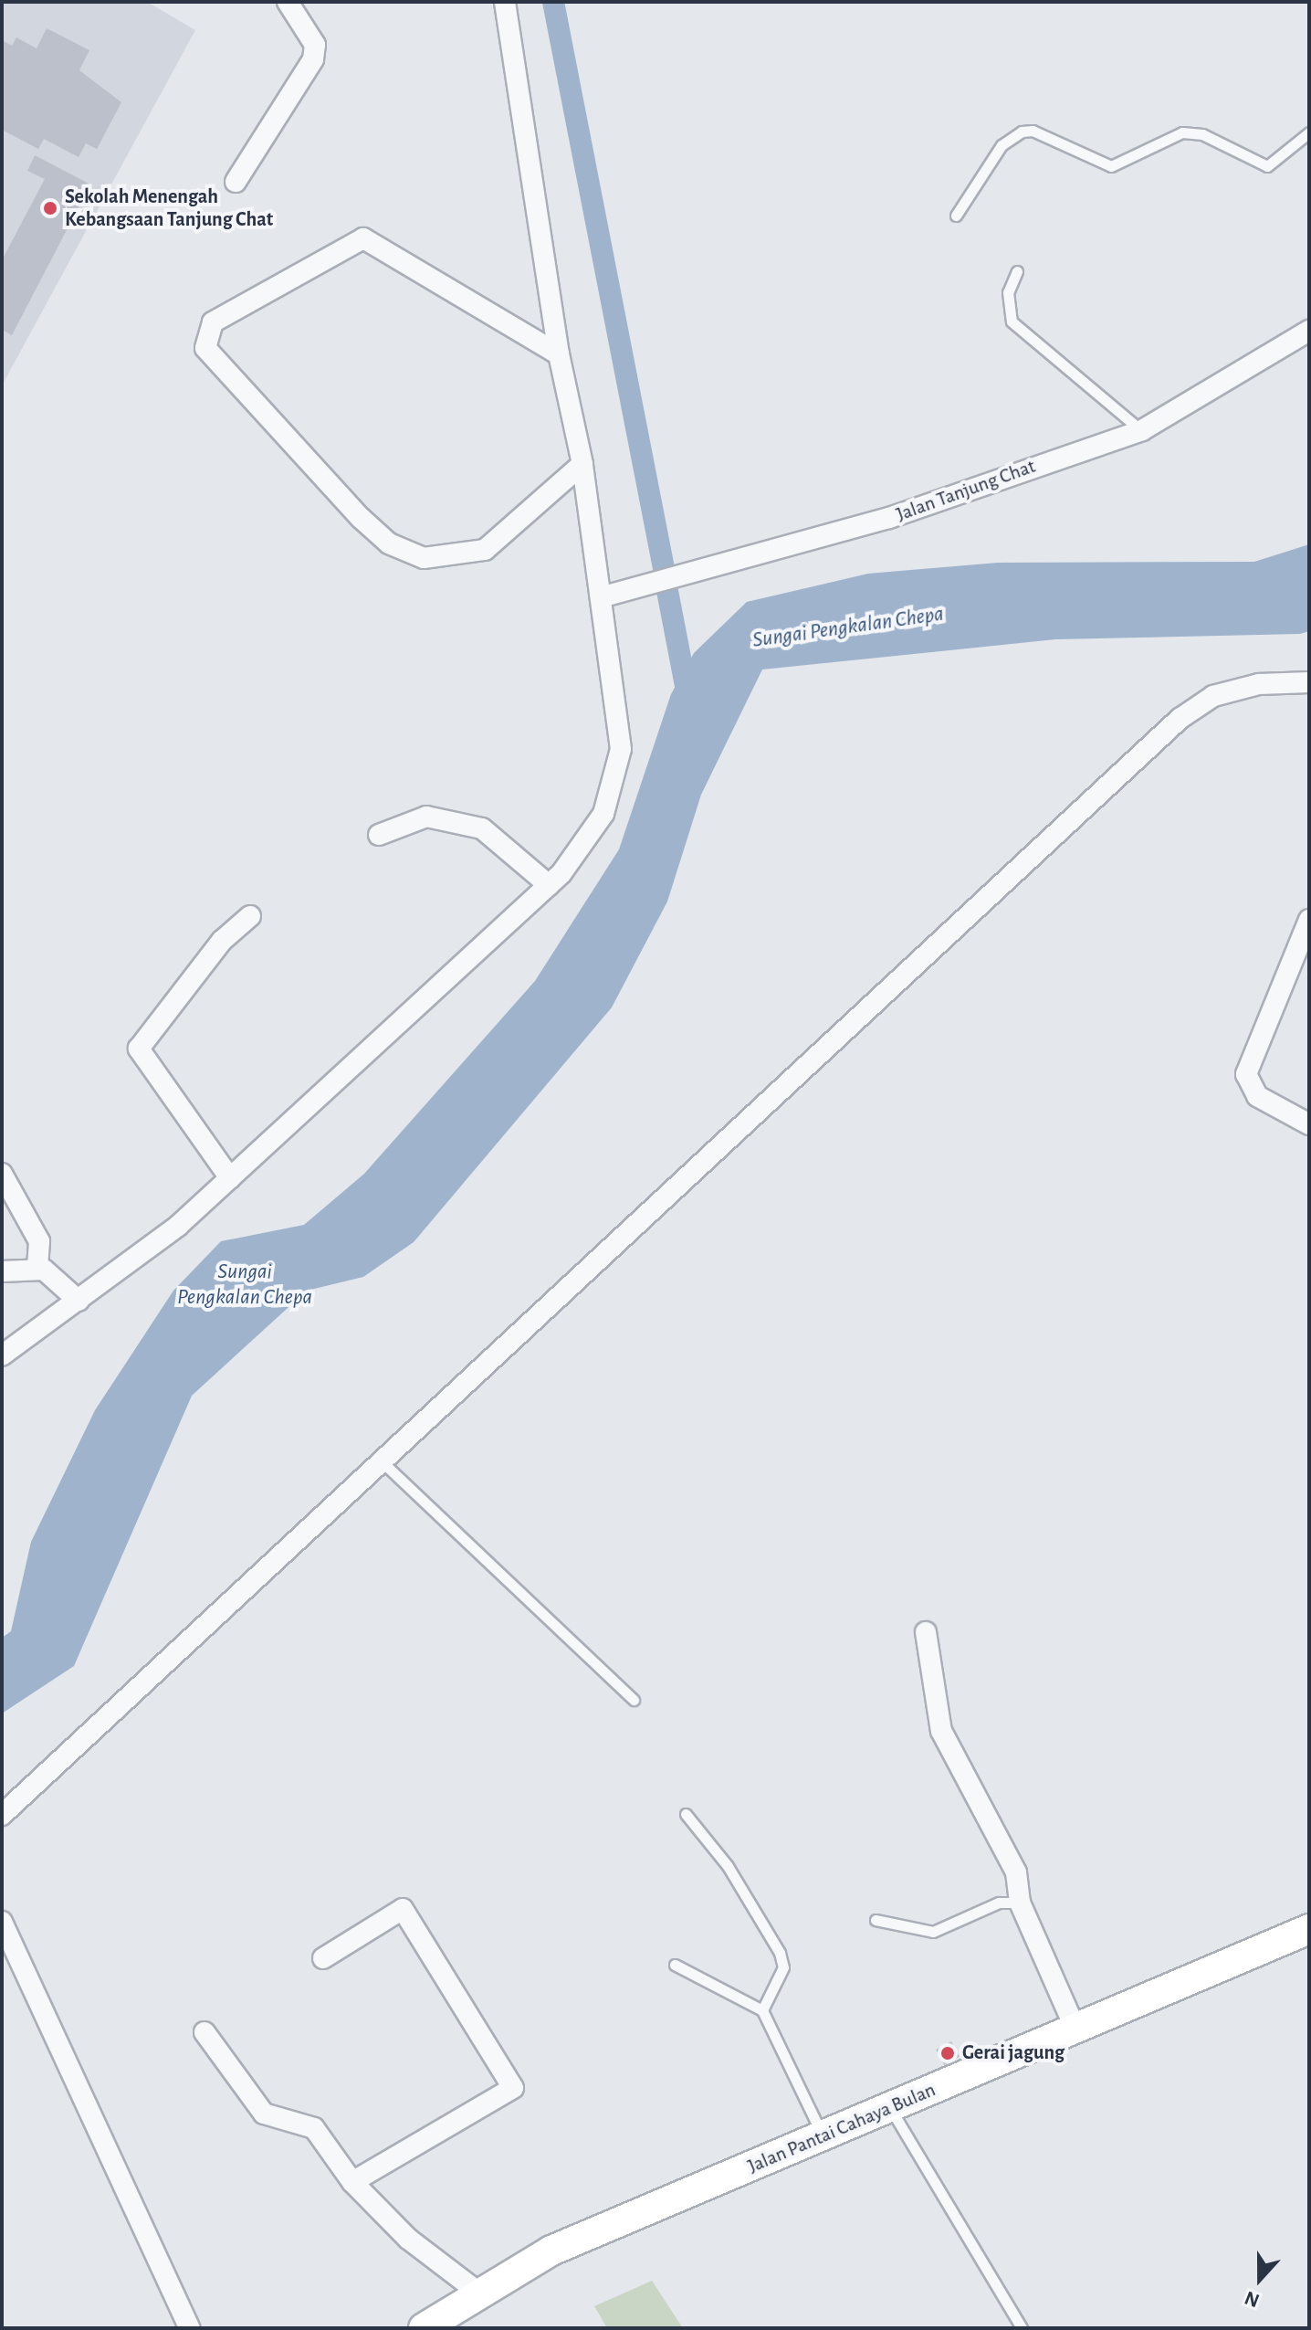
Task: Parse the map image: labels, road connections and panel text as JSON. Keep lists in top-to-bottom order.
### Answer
{
  "streets": {
    "main road": ["Jalan Pantai Cahaya Bulan"],
    "street": ["Jalan Tanjung Chat"]
  },
  "water": ["Sungai Pengkalan Chepa"],
  "places": ["Sekolah Menengah Kebangsaan Tanjung Chat", "Gerai jagung"],
  "north": "bottom"
}
